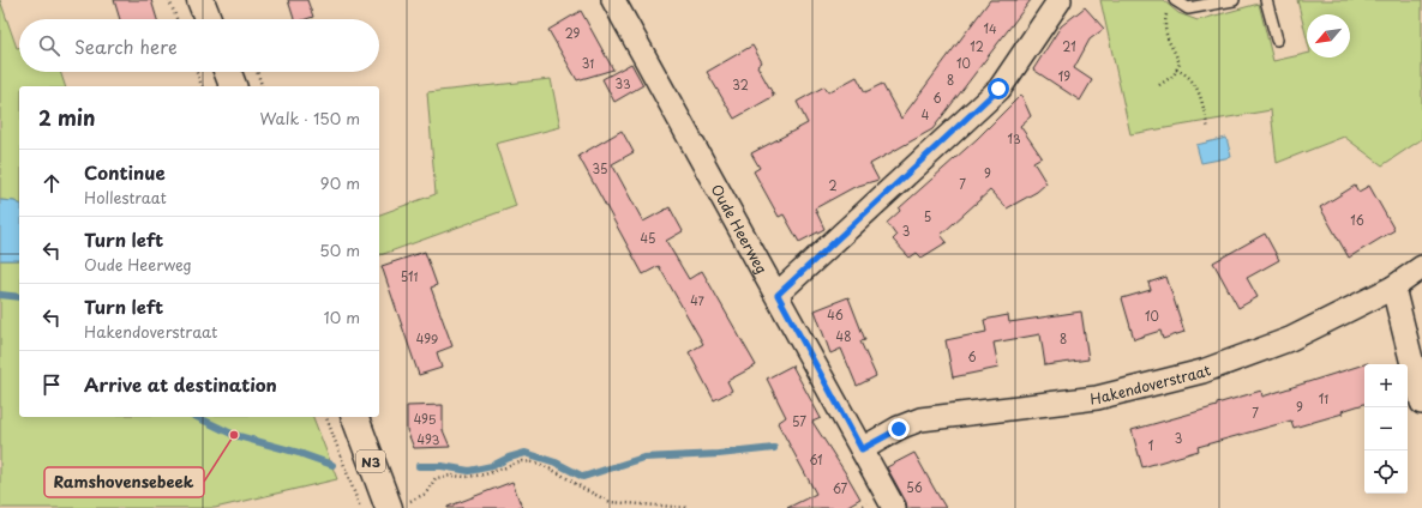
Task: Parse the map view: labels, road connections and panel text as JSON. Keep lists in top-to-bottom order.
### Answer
{
  "streets": {
    "main road": ["N3"],
    "street": ["Oude Heerweg", "Hakendoverstraat"]
  },
  "crossings": [
    ["Oude Heerweg", "Hakendoverstraat"]
  ],
  "places": ["Ramshovensebeek"],
  "house_numbers": [
    "14",
    "29",
    "12",
    "21",
    "31",
    "10",
    "19",
    "8",
    "33",
    "32",
    "6",
    "4",
    "13",
    "35",
    "9",
    "7",
    "2",
    "5",
    "16",
    "3",
    "45",
    "511",
    "47",
    "46",
    "10",
    "48",
    "499",
    "8",
    "6",
    "11",
    "9",
    "7",
    "495",
    "57",
    "3",
    "493",
    "1",
    "61",
    "56",
    "67"
  ],
  "north": "bottom left",
  "page": {
    "search": "Search here",
    "heading": ["2 min", "Walk · 150 m"],
    "list": [
      ["Continue", "Hollestraat", "90 m"],
      ["Turn left", "Oude Heerweg", "50 m"],
      ["Turn left", "Hakendoverstraat", "10 m"],
      "Arrive at destination"
    ],
    "map_buttons": ["+", "−"]
  }
}
